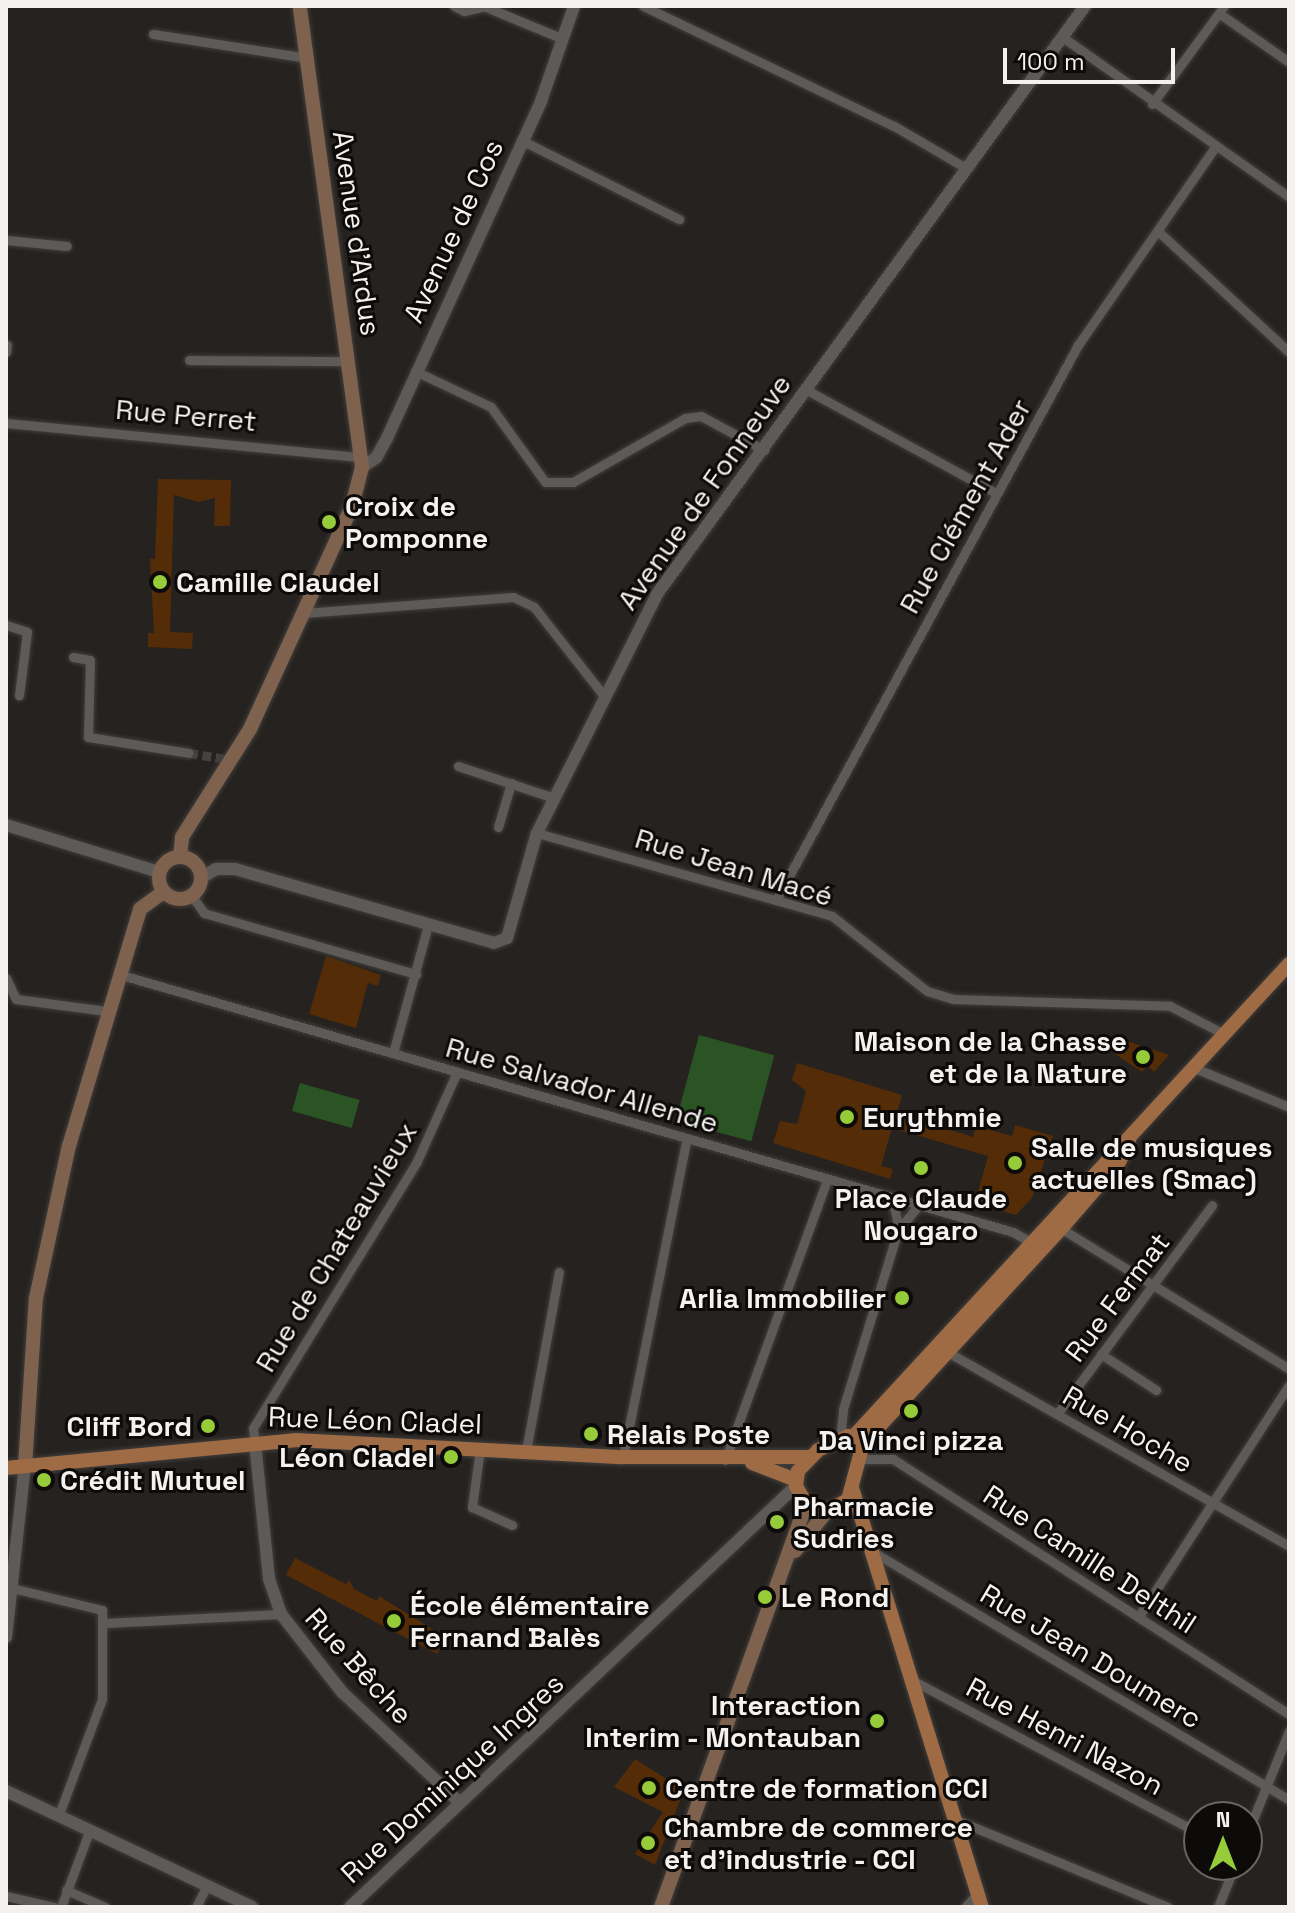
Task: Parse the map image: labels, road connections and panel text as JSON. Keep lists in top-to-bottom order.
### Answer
{
  "streets": {
    "main road": ["Avenue d'Ardus", "Rue Léon Cladel"],
    "street": [
      "Avenue de Cos",
      "Rue Perret",
      "Avenue de Fonneuve",
      "Rue Clément Ader",
      "Rue Jean Macé",
      "Rue Salvador Allende",
      "Rue de Chateauvieux",
      "Rue Fermat",
      "Rue Hoche",
      "Rue Camille Delthil",
      "Rue Jean Doumerc",
      "Rue Bêche",
      "Rue Henri Nazon",
      "Rue Dominique Ingres"
    ]
  },
  "crossings": [
    ["Avenue de Cos", "Avenue d'Ardus"],
    ["Avenue de Cos", "Rue Perret"],
    ["Avenue d'Ardus", "Rue Perret"],
    ["Avenue de Fonneuve", "Rue Jean Macé"],
    ["Rue Clément Ader", "Rue Jean Macé"],
    ["Rue Salvador Allende", "Rue de Chateauvieux"],
    ["Rue de Chateauvieux", "Rue Léon Cladel"],
    ["Rue de Chateauvieux", "Rue Bêche"],
    ["Rue Fermat", "Rue Hoche"],
    ["Rue Léon Cladel", "Rue Bêche"],
    ["Rue Léon Cladel", "Rue Dominique Ingres"],
    ["Rue Bêche", "Rue Dominique Ingres"]
  ],
  "places": [
    "Croix de Pomponne",
    "Camille Claudel",
    "Maison de la Chasse et de la Nature",
    "Eurythmie",
    "Salle de musiques actuelles (Smac)",
    "Place Claude Nougaro",
    "Arlia Immobilier",
    "Da Vinci pizza",
    "Cliff Bord",
    "Relais Poste",
    "Léon Cladel",
    "Crédit Mutuel",
    "Pharmacie Sudries",
    "Le Rond",
    "École élémentaire Fernand Balès",
    "Interaction Interim - Montauban",
    "Centre de formation CCI",
    "Chambre de commerce et d'industrie - CCI"
  ],
  "scale_bar": "100 m",
  "north": "top"
}
